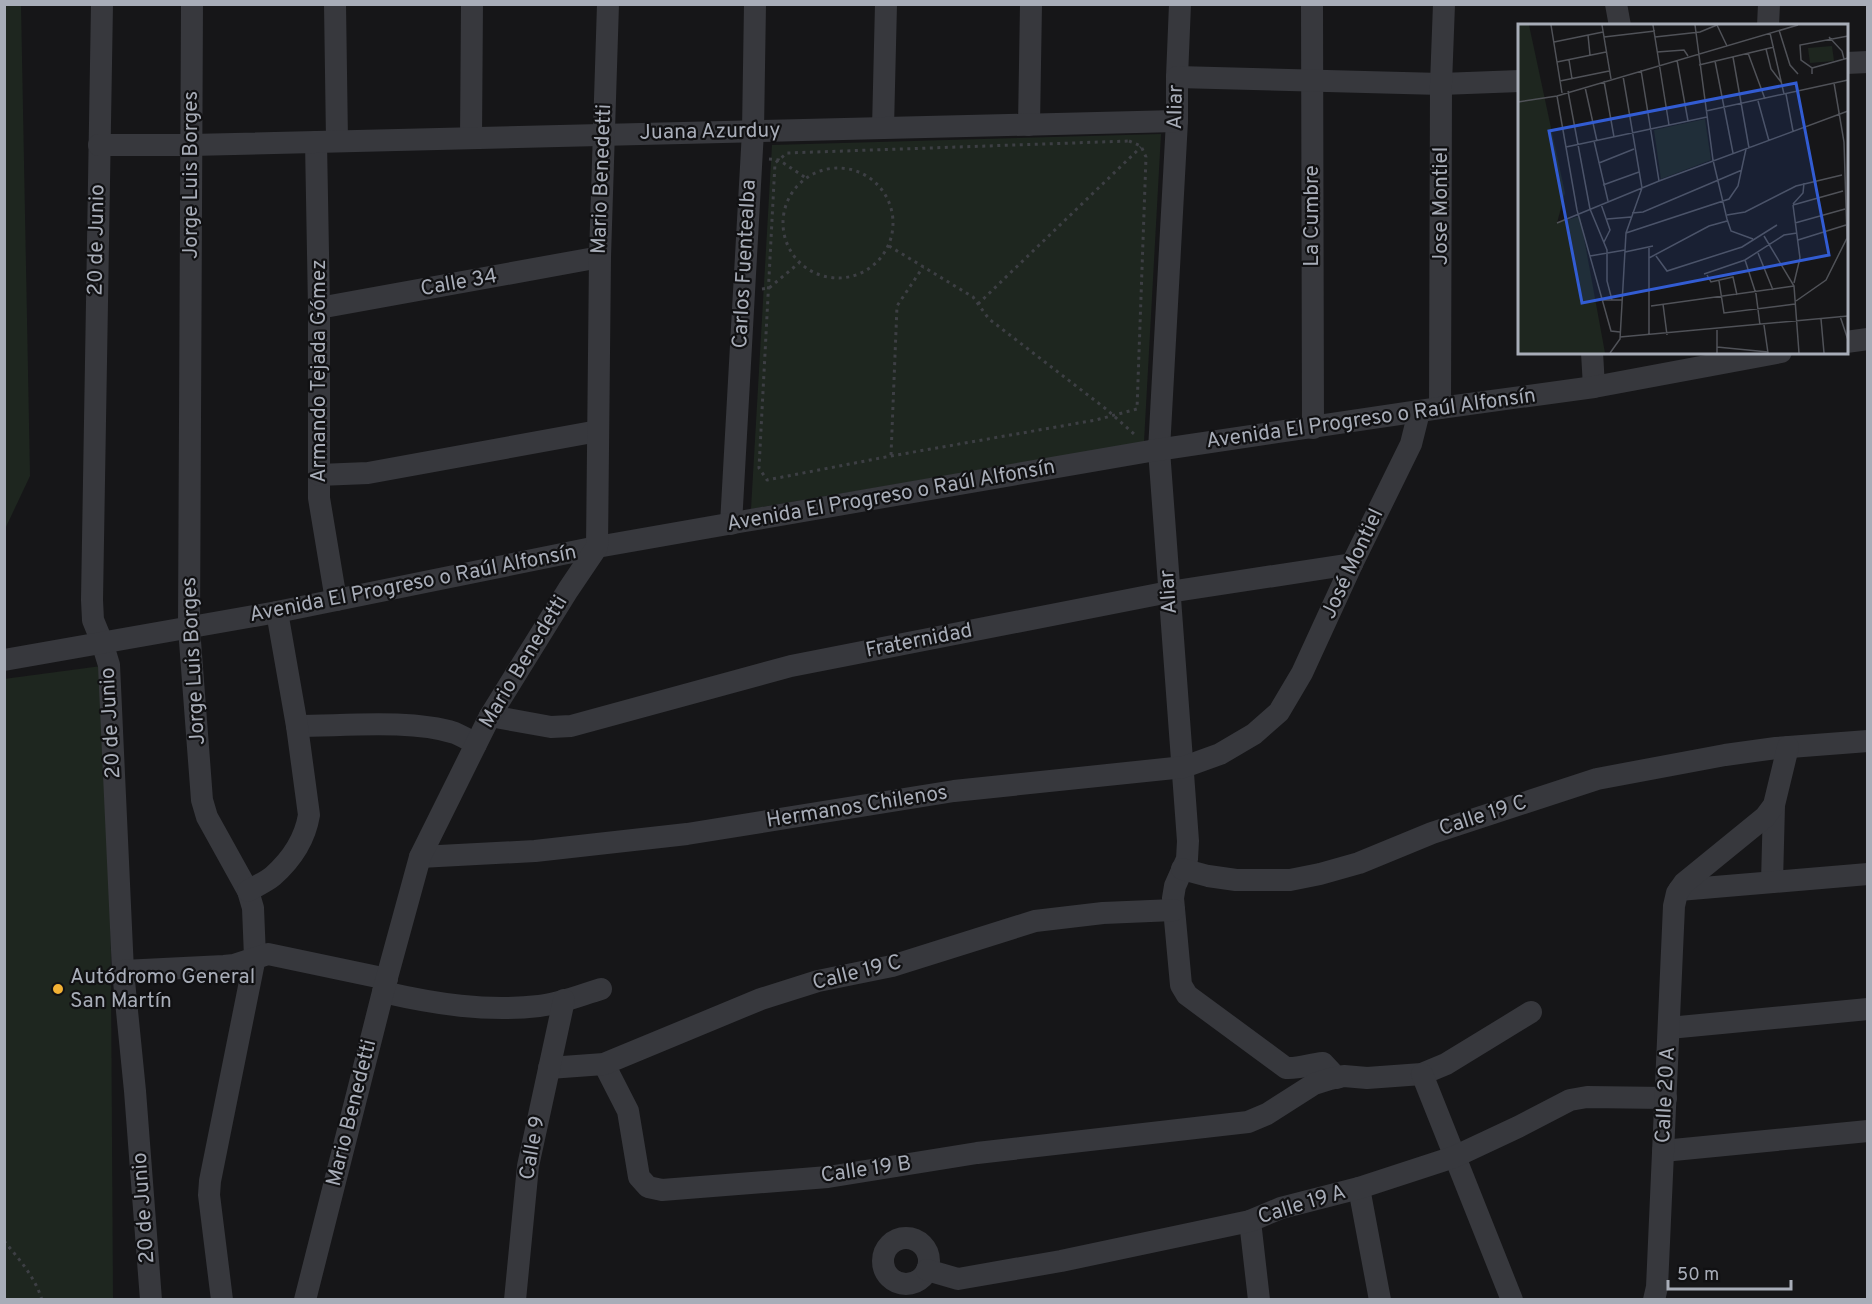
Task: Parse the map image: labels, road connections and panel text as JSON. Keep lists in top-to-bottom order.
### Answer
{
  "streets": {
    "street": [
      "Aliar",
      "Juana Azurduy",
      "Jorge Luis Borges",
      "Mario Benedetti",
      "Jose Montiel",
      "La Cumbre",
      "20 de Junio",
      "Carlos Fuentealba",
      "Calle 34",
      "Armando Tejada Gómez",
      "Avenida El Progreso o Raúl Alfonsín",
      "José Montiel",
      "Fraternidad",
      "Hermanos Chilenos",
      "Calle 19 C",
      "Calle 20 A",
      "Calle 9",
      "Calle 19 B",
      "Calle 19 A"
    ]
  },
  "crossings": [
    ["Aliar", "Juana Azurduy"],
    ["Aliar", "Avenida El Progreso o Raúl Alfonsín"],
    ["Aliar", "Fraternidad"],
    ["Aliar", "Hermanos Chilenos"],
    ["Aliar", "Calle 19 C"],
    ["Aliar", "Calle 19 B"],
    ["Juana Azurduy", "Jorge Luis Borges"],
    ["Juana Azurduy", "Mario Benedetti"],
    ["Juana Azurduy", "20 de Junio"],
    ["Juana Azurduy", "Carlos Fuentealba"],
    ["Juana Azurduy", "Armando Tejada Gómez"],
    ["Jorge Luis Borges", "Avenida El Progreso o Raúl Alfonsín"],
    ["Mario Benedetti", "Calle 34"],
    ["Mario Benedetti", "Avenida El Progreso o Raúl Alfonsín"],
    ["Mario Benedetti", "Fraternidad"],
    ["Mario Benedetti", "Hermanos Chilenos"],
    ["Jose Montiel", "Avenida El Progreso o Raúl Alfonsín"],
    ["Jose Montiel", "José Montiel"],
    ["La Cumbre", "Avenida El Progreso o Raúl Alfonsín"],
    ["20 de Junio", "Avenida El Progreso o Raúl Alfonsín"],
    ["Carlos Fuentealba", "Avenida El Progreso o Raúl Alfonsín"],
    ["Calle 34", "Armando Tejada Gómez"],
    ["Armando Tejada Gómez", "Avenida El Progreso o Raúl Alfonsín"],
    ["Avenida El Progreso o Raúl Alfonsín", "José Montiel"],
    ["José Montiel", "Fraternidad"],
    ["José Montiel", "Hermanos Chilenos"],
    ["Calle 19 C", "Calle 9"],
    ["Calle 19 C", "Calle 19 B"],
    ["Calle 20 A", "Calle 19 A"]
  ],
  "places": ["Autódromo General San Martín"],
  "scale_bar": "50 m"
}
